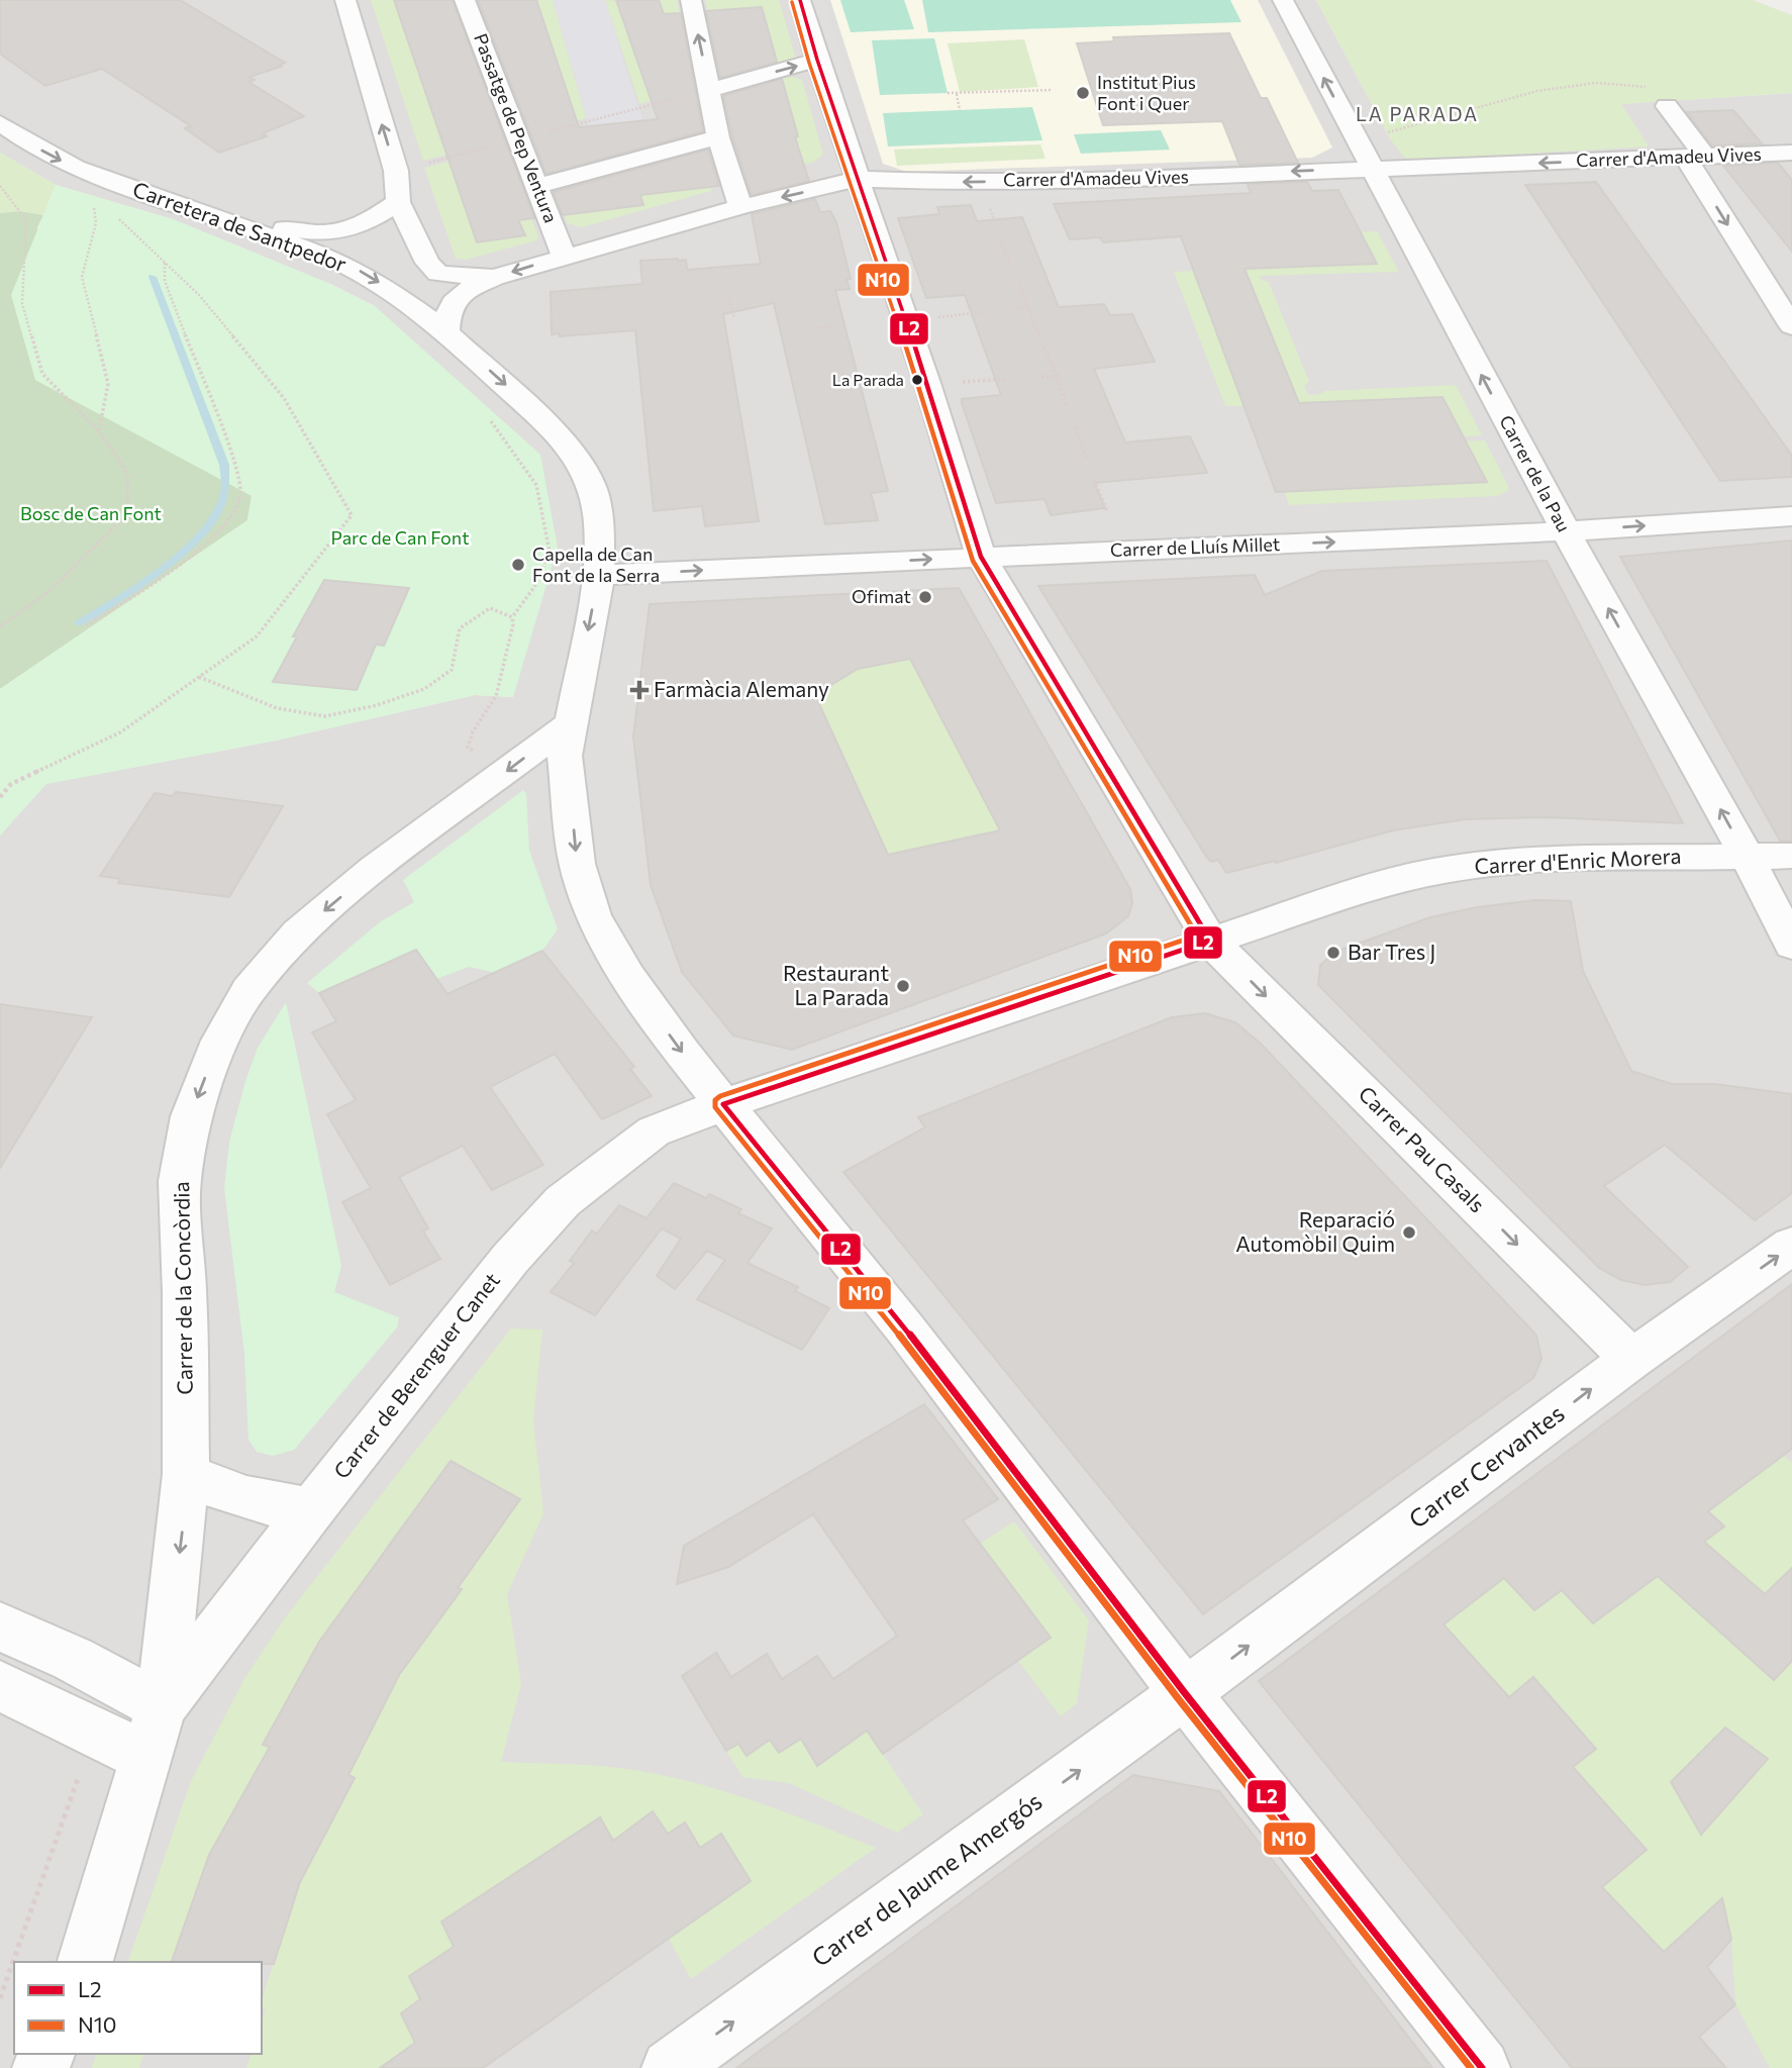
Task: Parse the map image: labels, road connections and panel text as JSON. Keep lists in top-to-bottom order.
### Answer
{
  "streets": {
    "street": [
      "Passatge de Pep Ventura",
      "Carrer d'Amadeu Vives",
      "Carretera de Santpedor",
      "Carrer de la Pau",
      "Carrer de Lluís Millet",
      "Carrer d'Enric Morera",
      "Carrer Pau Casals",
      "Carrer de la Concòrdia",
      "Carrer de Berenguer Canet",
      "Carrer Cervantes",
      "Carrer de Jaume Amergós"
    ]
  },
  "crossings": [
    ["Passatge de Pep Ventura", "Carrer d'Amadeu Vives"],
    ["Carrer d'Amadeu Vives", "Carretera de Santpedor"],
    ["Carrer d'Amadeu Vives", "Carrer de la Pau"],
    ["Carrer d'Amadeu Vives", "Carrer Pau Casals"],
    ["Carretera de Santpedor", "Carrer de Lluís Millet"],
    ["Carretera de Santpedor", "Carrer d'Enric Morera"],
    ["Carretera de Santpedor", "Carrer de la Concòrdia"],
    ["Carretera de Santpedor", "Carrer de Berenguer Canet"],
    ["Carretera de Santpedor", "Carrer Cervantes"],
    ["Carretera de Santpedor", "Carrer de Jaume Amergós"],
    ["Carrer de la Pau", "Carrer de Lluís Millet"],
    ["Carrer de la Pau", "Carrer d'Enric Morera"],
    ["Carrer de Lluís Millet", "Carrer Pau Casals"],
    ["Carrer d'Enric Morera", "Carrer Pau Casals"],
    ["Carrer d'Enric Morera", "Carrer de Berenguer Canet"],
    ["Carrer Pau Casals", "Carrer Cervantes"],
    ["Carrer de la Concòrdia", "Carrer de Berenguer Canet"],
    ["Carrer Cervantes", "Carrer de Jaume Amergós"]
  ],
  "one_way": [
    "Carrer d'Amadeu Vives",
    "Carretera de Santpedor",
    "Carrer de la Pau",
    "Carrer de Lluís Millet",
    "Carrer Pau Casals",
    "Carrer de la Concòrdia",
    "Carrer Cervantes",
    "Carrer de Jaume Amergós"
  ],
  "districts": ["LA PARADA"],
  "parks": ["Bosc de Can Font", "Parc de Can Font"],
  "places": {
    "other": [
      "Institut Pius Font i Quer",
      "La Parada",
      "Capella de Can Font de la Serra",
      "Ofimat",
      "Bar Tres J",
      "Restaurant La Parada",
      "Reparació Automòbil Quim"
    ],
    "health": ["Farmàcia Alemany"]
  },
  "lines": ["transit line L2", "transit line N10"],
  "legend": ["L2", "N10"]
}
